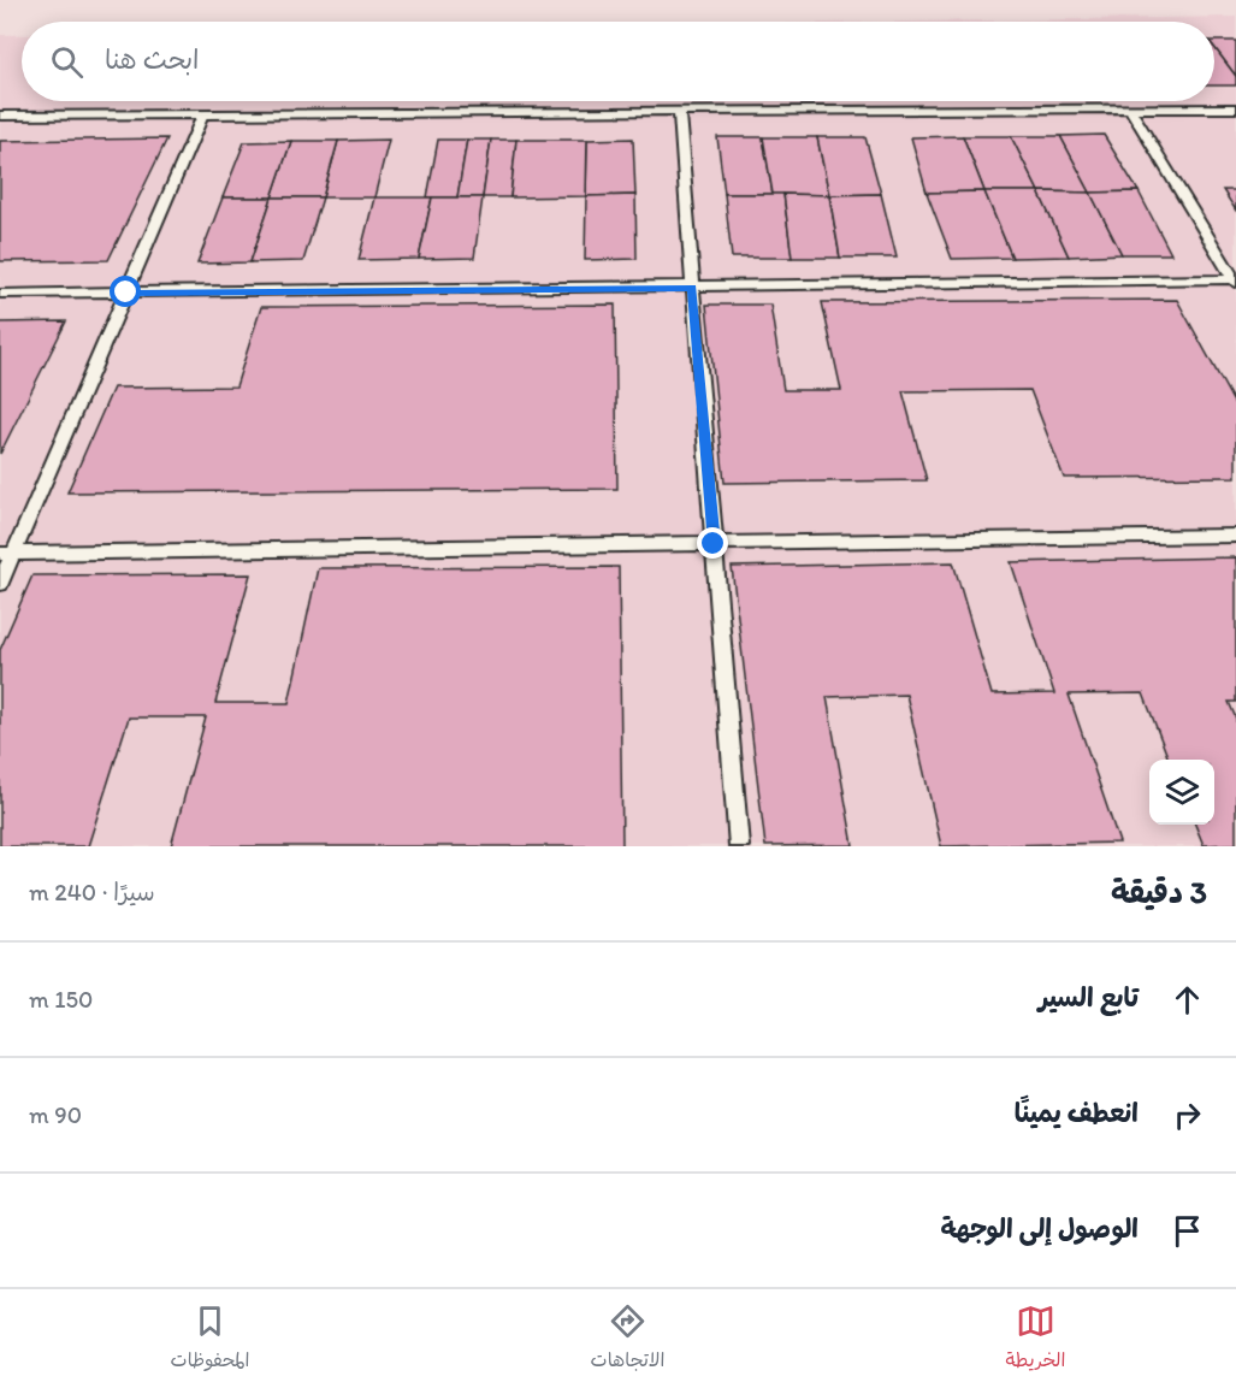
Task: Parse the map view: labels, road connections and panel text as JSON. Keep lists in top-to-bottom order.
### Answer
{
  "page": {
    "search": "ابحث هنا",
    "heading": ["3 دقيقة", "سيرًا · 240 m"],
    "list": [
      ["تابع السير", "150 m"],
      ["انعطف يمينًا", "90 m"],
      "الوصول إلى الوجهة"
    ],
    "nav": ["الخريطة", "الاتجاهات", "المحفوظات"]
  }
}
